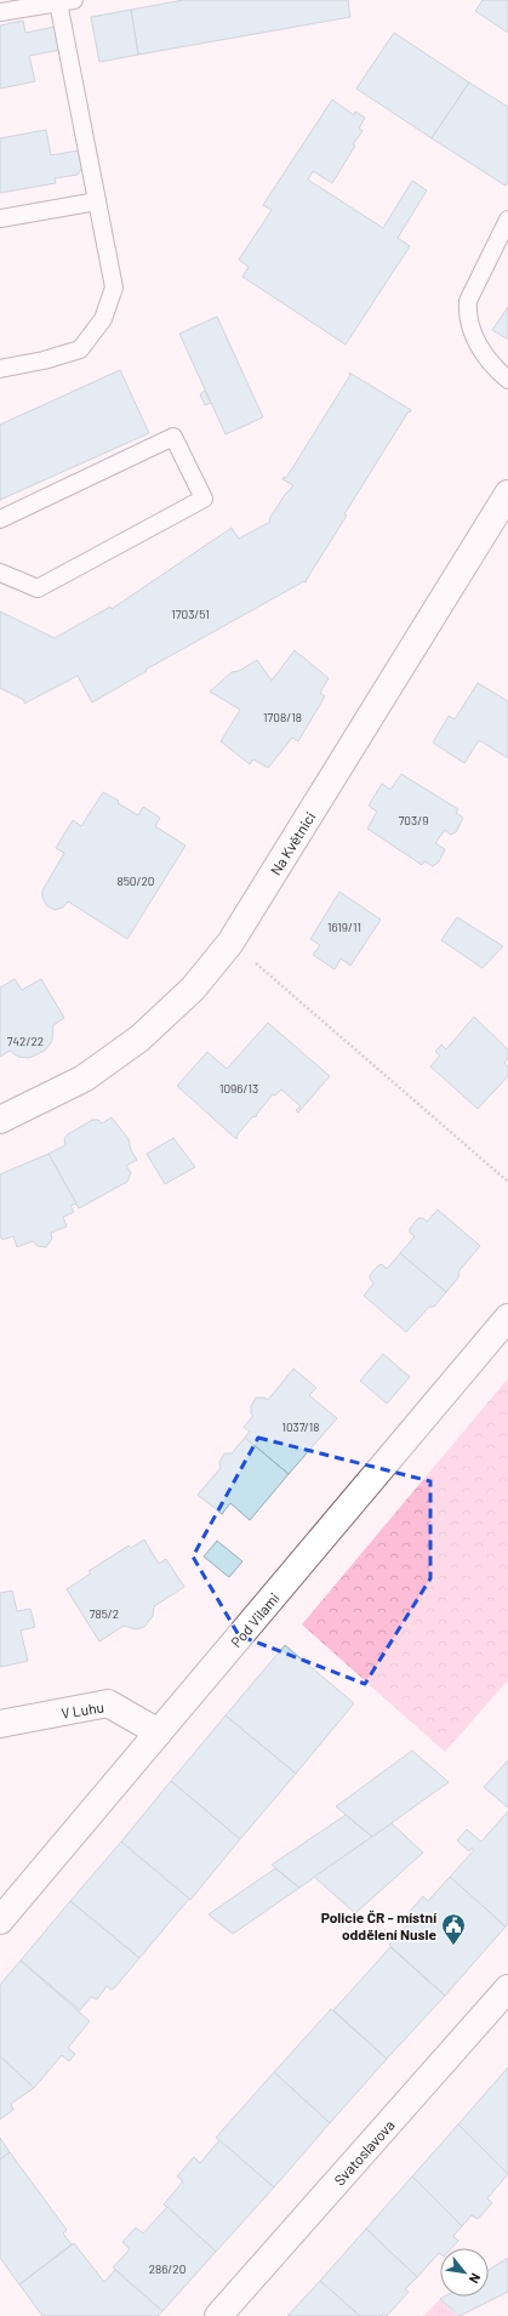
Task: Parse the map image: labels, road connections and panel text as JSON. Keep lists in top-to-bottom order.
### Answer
{
  "streets": {
    "street": [
      "Na Květnici",
      "Pod Vilami",
      "V Luhu",
      "Svatoslavova"
    ]
  },
  "crossings": [
    ["Pod Vilami", "V Luhu"]
  ],
  "places": {
    "public building": ["Policie ČR - místní oddělení Nusle"]
  },
  "house_numbers": [
    "1703/51",
    "1708/18",
    "703/9",
    "850/20",
    "1619/11",
    "742/22",
    "1096/13",
    "1037/18",
    "785/2",
    "286/20"
  ],
  "north": "bottom right"
}
